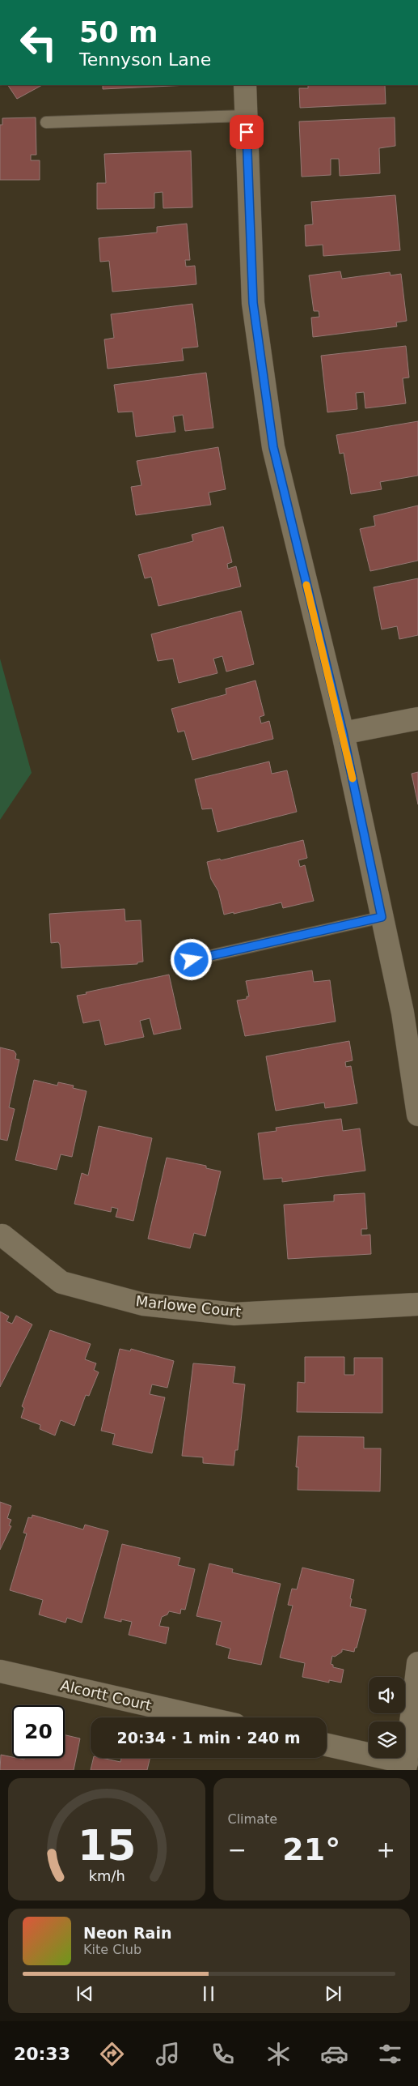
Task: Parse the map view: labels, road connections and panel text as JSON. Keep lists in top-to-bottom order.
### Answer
{
  "streets": {
    "street": ["Marlowe Court", "Alcortt Court"]
  },
  "page": {
    "turn": ["50 m", "Tennyson Lane"],
    "limit": "20",
    "trip": "20:34 · 1 min · 240 m",
    "tile": "Climate",
    "heat": ["−", "21°", "+"],
    "song": ["Neon Rain", "Kite Club"],
    "tabs": "20:33",
    "gauge": ["15", "km/h"]
  }
}
